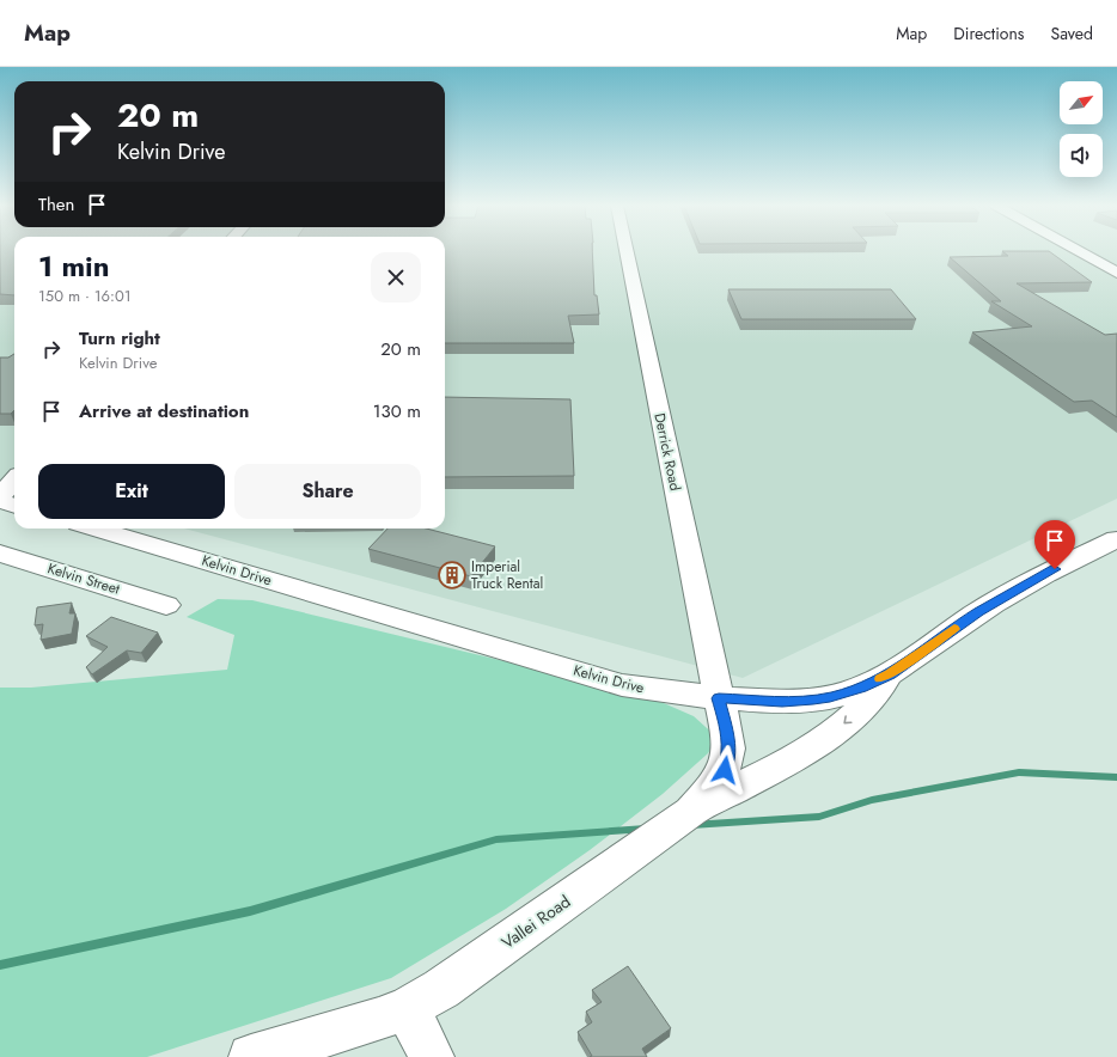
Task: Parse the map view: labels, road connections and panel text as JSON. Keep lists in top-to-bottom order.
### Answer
{
  "streets": {
    "street": [
      "Derrick Road",
      "Kelvin Drive",
      "Kelvin Street",
      "Vallei Road"
    ]
  },
  "crossings": [
    ["Derrick Road", "Kelvin Drive"],
    ["Derrick Road", "Vallei Road"],
    ["Kelvin Drive", "Vallei Road"]
  ],
  "places": {
    "building": ["Imperial Truck Rental"]
  },
  "north": "top right",
  "page": {
    "header": "Map",
    "nav": ["Map", "Directions", "Saved"],
    "turn": ["20 m", "Kelvin Drive"],
    "then": "Then",
    "heading": ["1 min", "150 m · 16:01"],
    "list": [
      {
        "name": "Turn right",
        "note": "Kelvin Drive",
        "value": "20 m"
      },
      {
        "name": "Arrive at destination",
        "value": "130 m"
      }
    ],
    "buttons": ["Exit", "Share"]
  }
}
